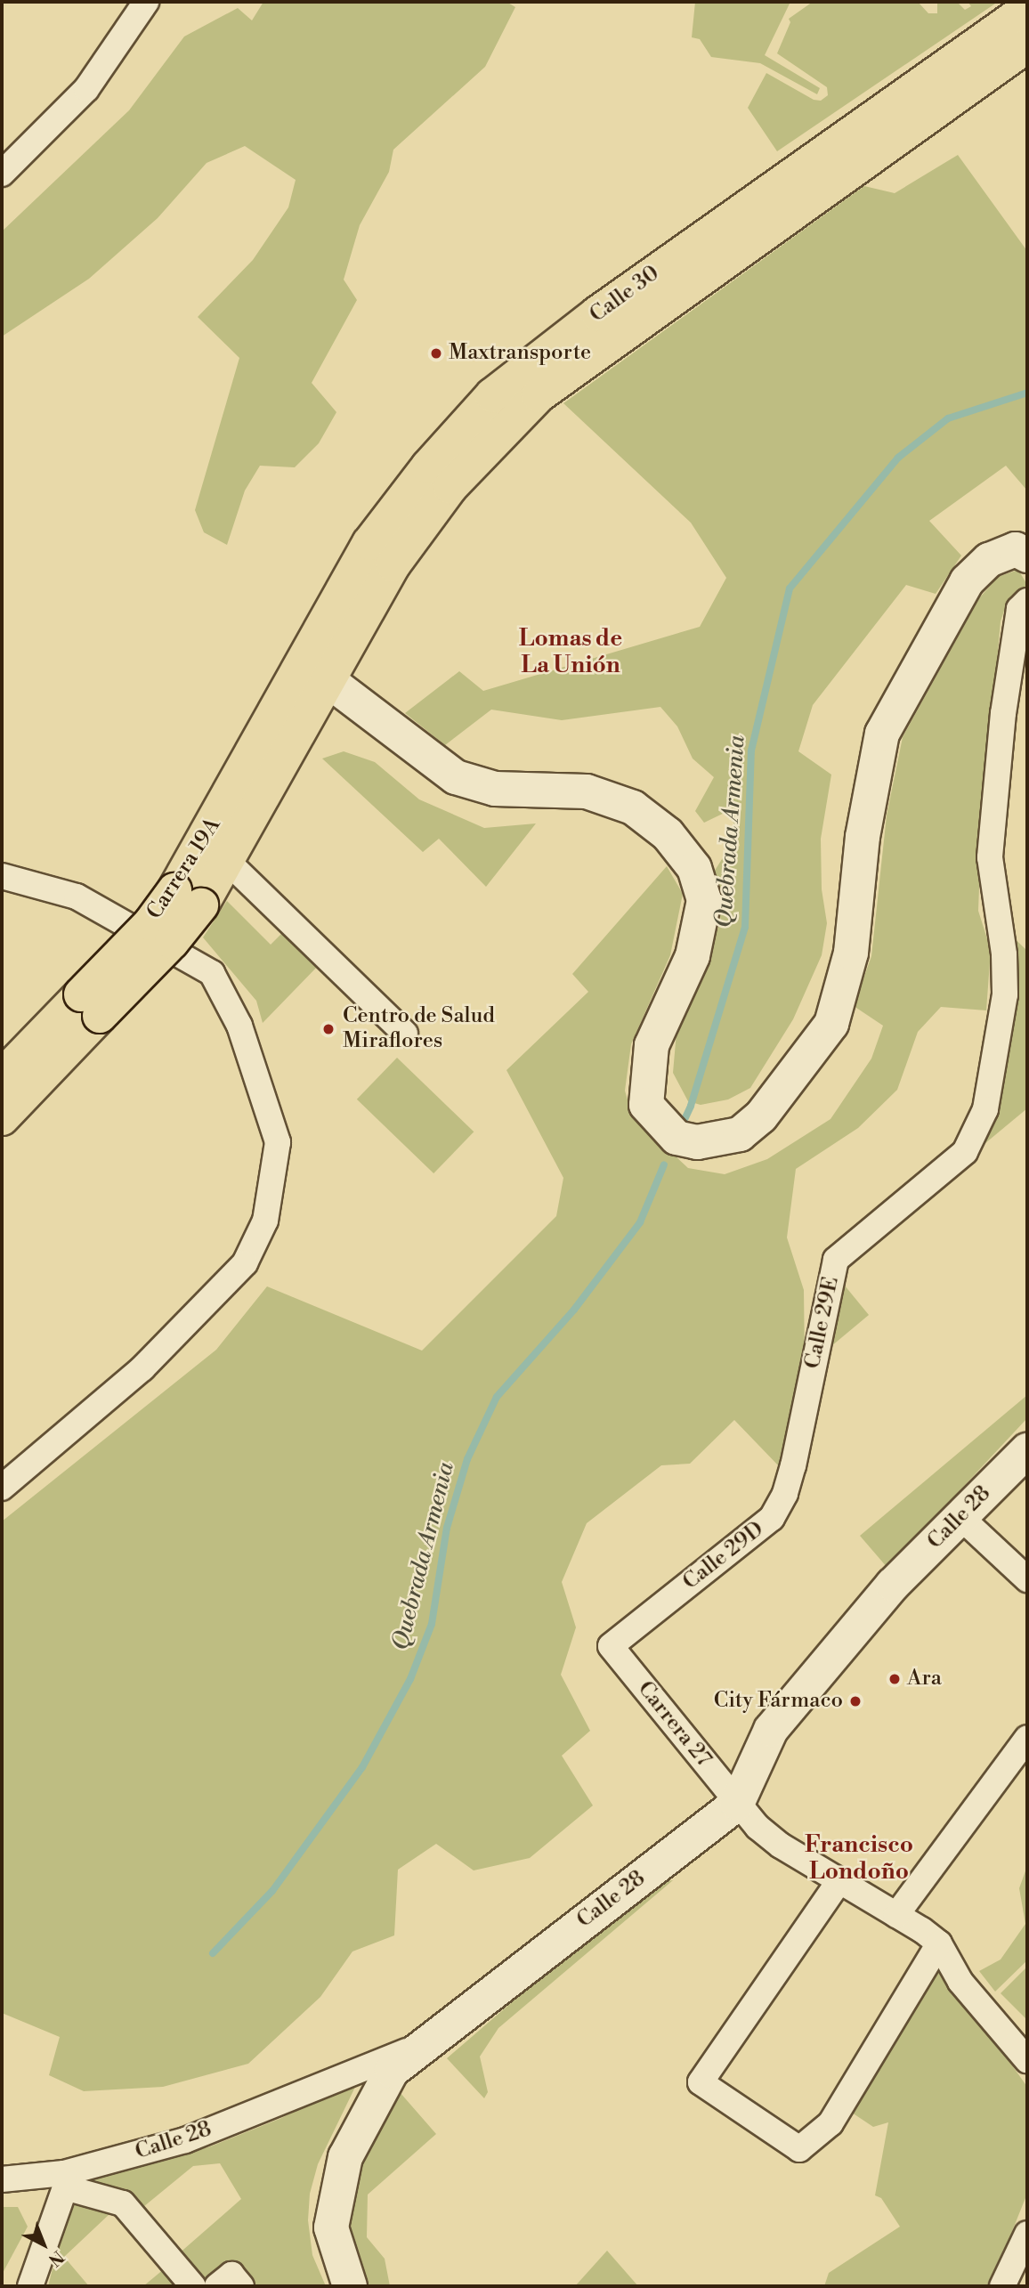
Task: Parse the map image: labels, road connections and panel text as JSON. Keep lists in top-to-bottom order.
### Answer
{
  "streets": {
    "main road": ["Calle 30", "Carrera 19A"],
    "street": [
      "Calle 29E",
      "Calle 28",
      "Calle 29D",
      "Carrera 27"
    ]
  },
  "crossings": [
    ["Calle 30", "Carrera 19A"],
    ["Calle 29E", "Calle 29D"],
    ["Calle 28", "Carrera 27"],
    ["Calle 29D", "Carrera 27"]
  ],
  "districts": ["Lomas de La Unión", "Francisco Londoño"],
  "water": ["Quebrada Armenia"],
  "places": [
    "Maxtransporte",
    "Centro de Salud Miraflores",
    "Ara",
    "City Fármaco"
  ],
  "north": "bottom right"
}
